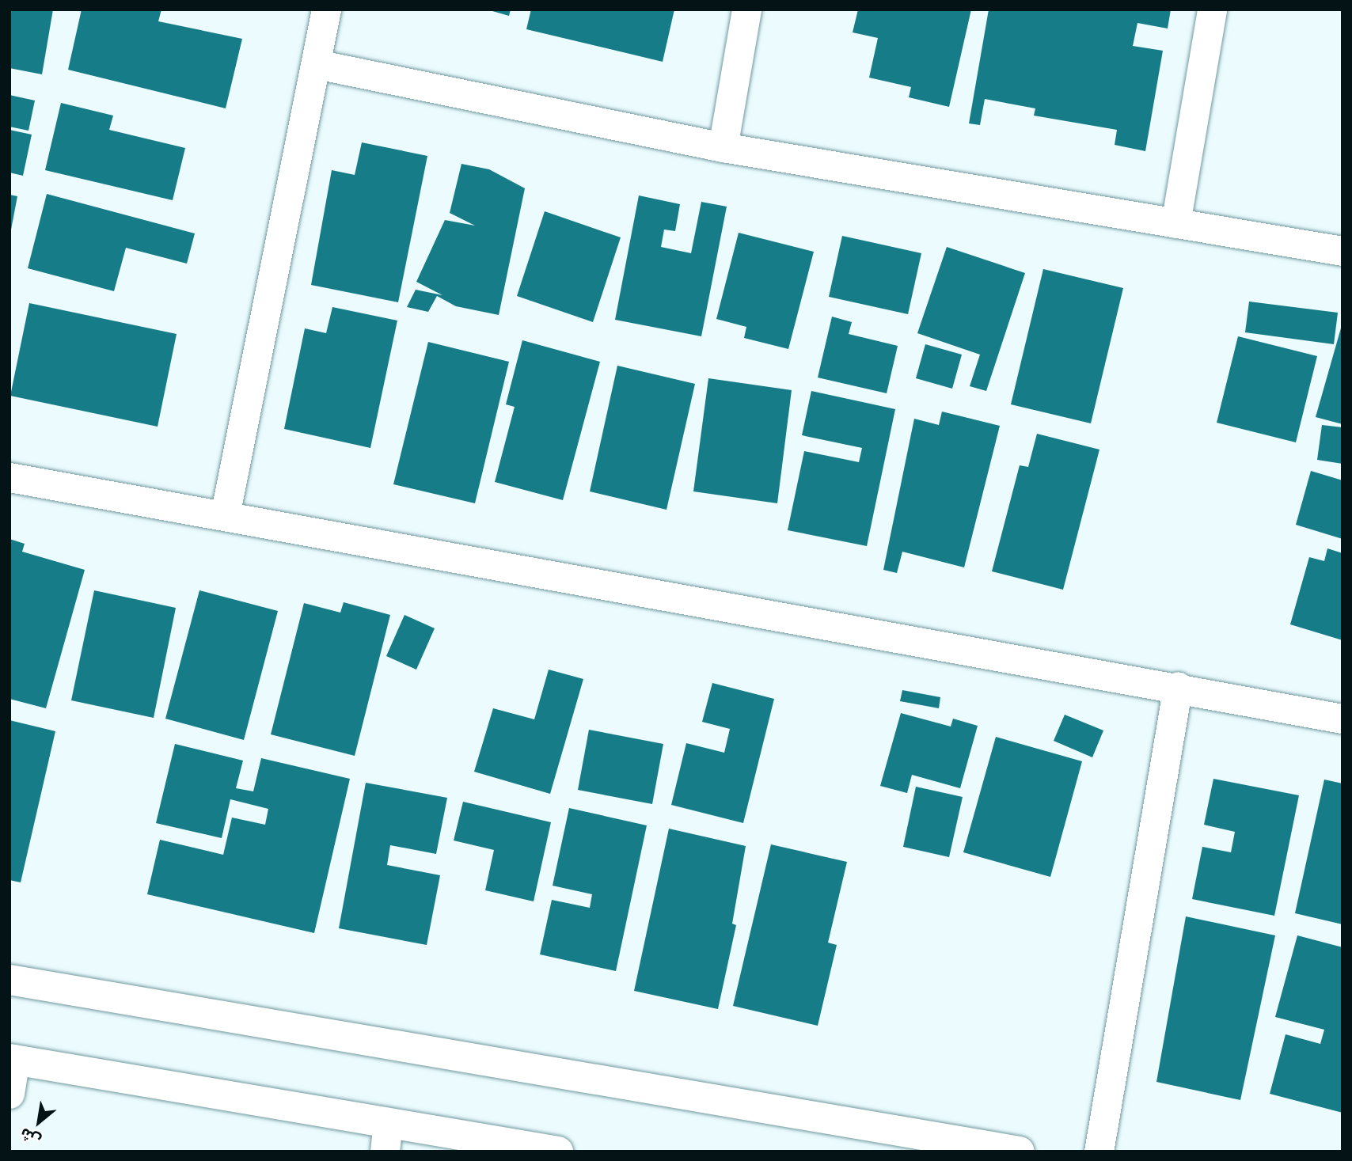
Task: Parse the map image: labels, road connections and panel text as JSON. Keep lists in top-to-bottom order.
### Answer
{
  "north": "bottom left"
}
